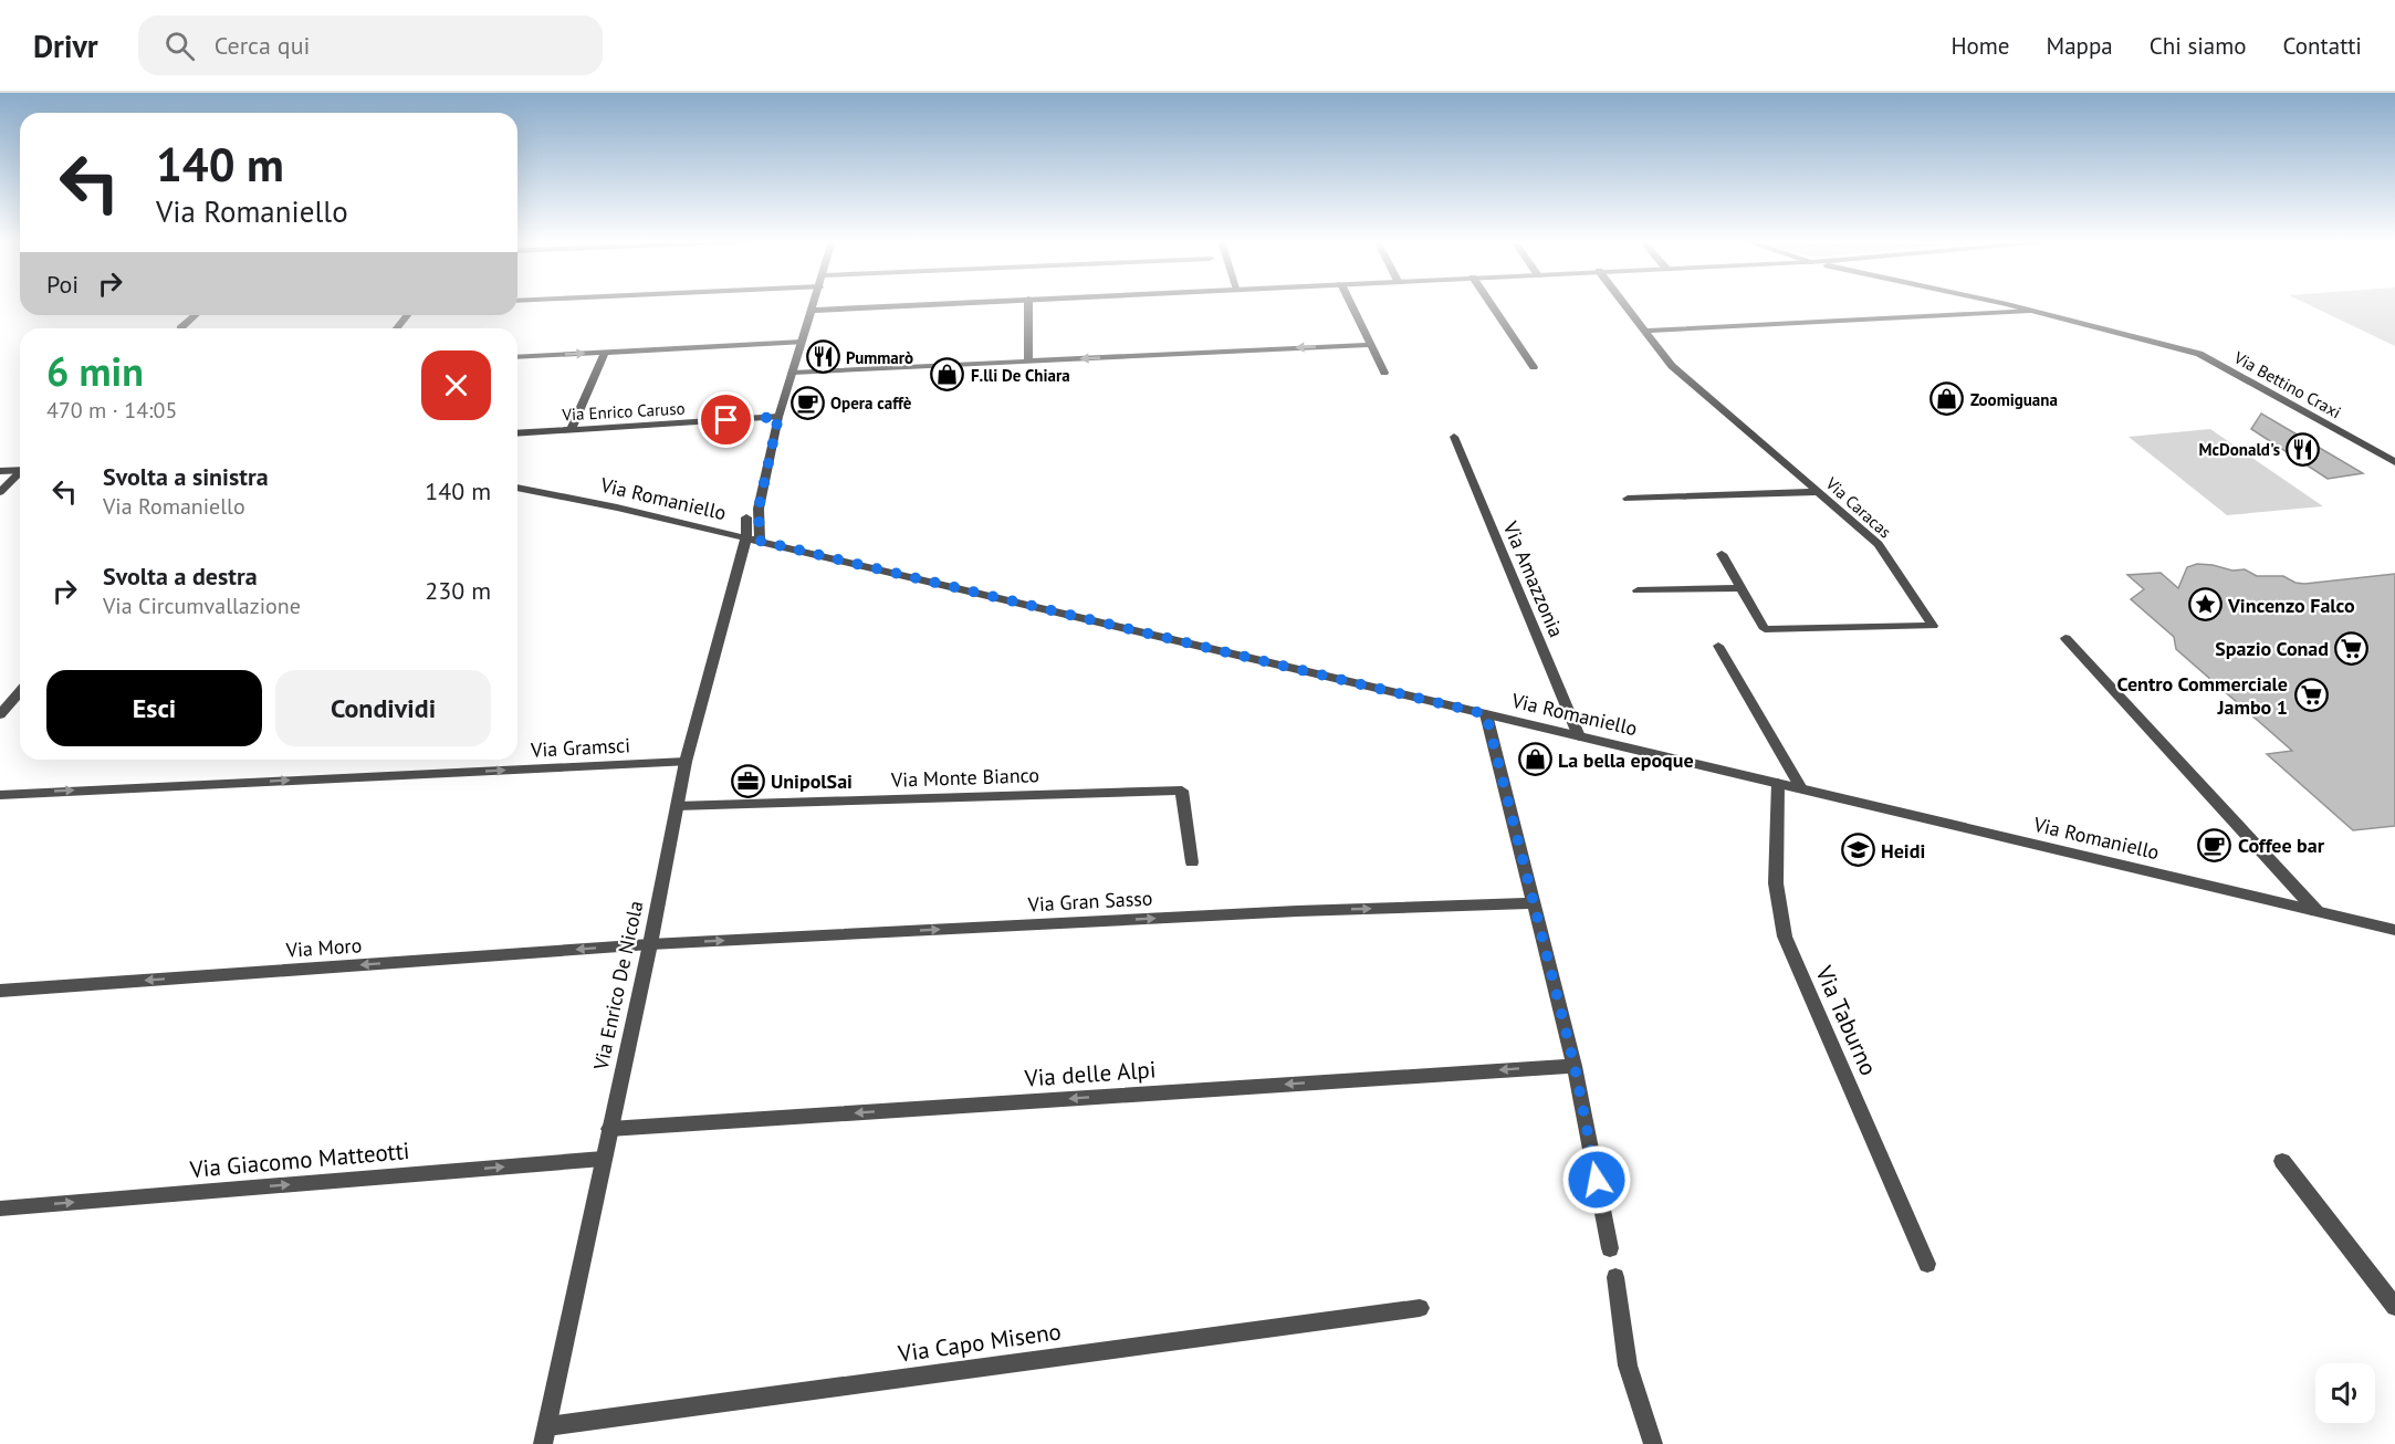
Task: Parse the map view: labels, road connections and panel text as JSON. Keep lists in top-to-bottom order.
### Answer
{
  "streets": {
    "street": [
      "Via Bettino Craxi",
      "Via Enrico Caruso",
      "Via Romaniello",
      "Via Caracas",
      "Via Amazzonia",
      "Via Gramsci",
      "Via Monte Bianco",
      "Via Gran Sasso",
      "Via Moro",
      "Via Enrico De Nicola",
      "Via Taburno",
      "Via delle Alpi",
      "Via Giacomo Matteotti",
      "Via Capo Miseno"
    ]
  },
  "crossings": [
    ["Via Romaniello", "Via Amazzonia"],
    ["Via Romaniello", "Via Enrico De Nicola"],
    ["Via Romaniello", "Via Taburno"],
    ["Via Gramsci", "Via Enrico De Nicola"],
    ["Via Monte Bianco", "Via Enrico De Nicola"],
    ["Via Gran Sasso", "Via Moro"],
    ["Via Gran Sasso", "Via Enrico De Nicola"],
    ["Via Moro", "Via Enrico De Nicola"],
    ["Via Enrico De Nicola", "Via delle Alpi"],
    ["Via Enrico De Nicola", "Via Giacomo Matteotti"],
    ["Via Enrico De Nicola", "Via Capo Miseno"]
  ],
  "one_way": [
    "Via Gramsci",
    "Via Gran Sasso",
    "Via Moro",
    "Via delle Alpi",
    "Via Giacomo Matteotti"
  ],
  "places": {
    "restaurant": ["Pummarò", "McDonald's"],
    "shop": ["F.lli De Chiara", "Zoomiguana", "La bella epoque"],
    "cafe": ["Opera caffè", "Coffee bar"],
    "place": ["Vincenzo Falco"],
    "supermarket": ["Spazio Conad", "Centro Commerciale Jambo 1"],
    "office": ["UnipolSai"],
    "school or university": ["Heidi"]
  },
  "page": {
    "header": "Drivr",
    "search": "Cerca qui",
    "nav": [
      "Home",
      "Mappa",
      "Chi siamo",
      "Contatti"
    ],
    "turn": ["140 m", "Via Romaniello"],
    "then": "Poi",
    "heading": ["6 min", "470 m · 14:05"],
    "list": [
      {
        "name": "Svolta a sinistra",
        "note": "Via Romaniello",
        "value": "140 m"
      },
      {
        "name": "Svolta a destra",
        "note": "Via Circumvallazione",
        "value": "230 m"
      }
    ],
    "buttons": ["Esci", "Condividi"]
  }
}
